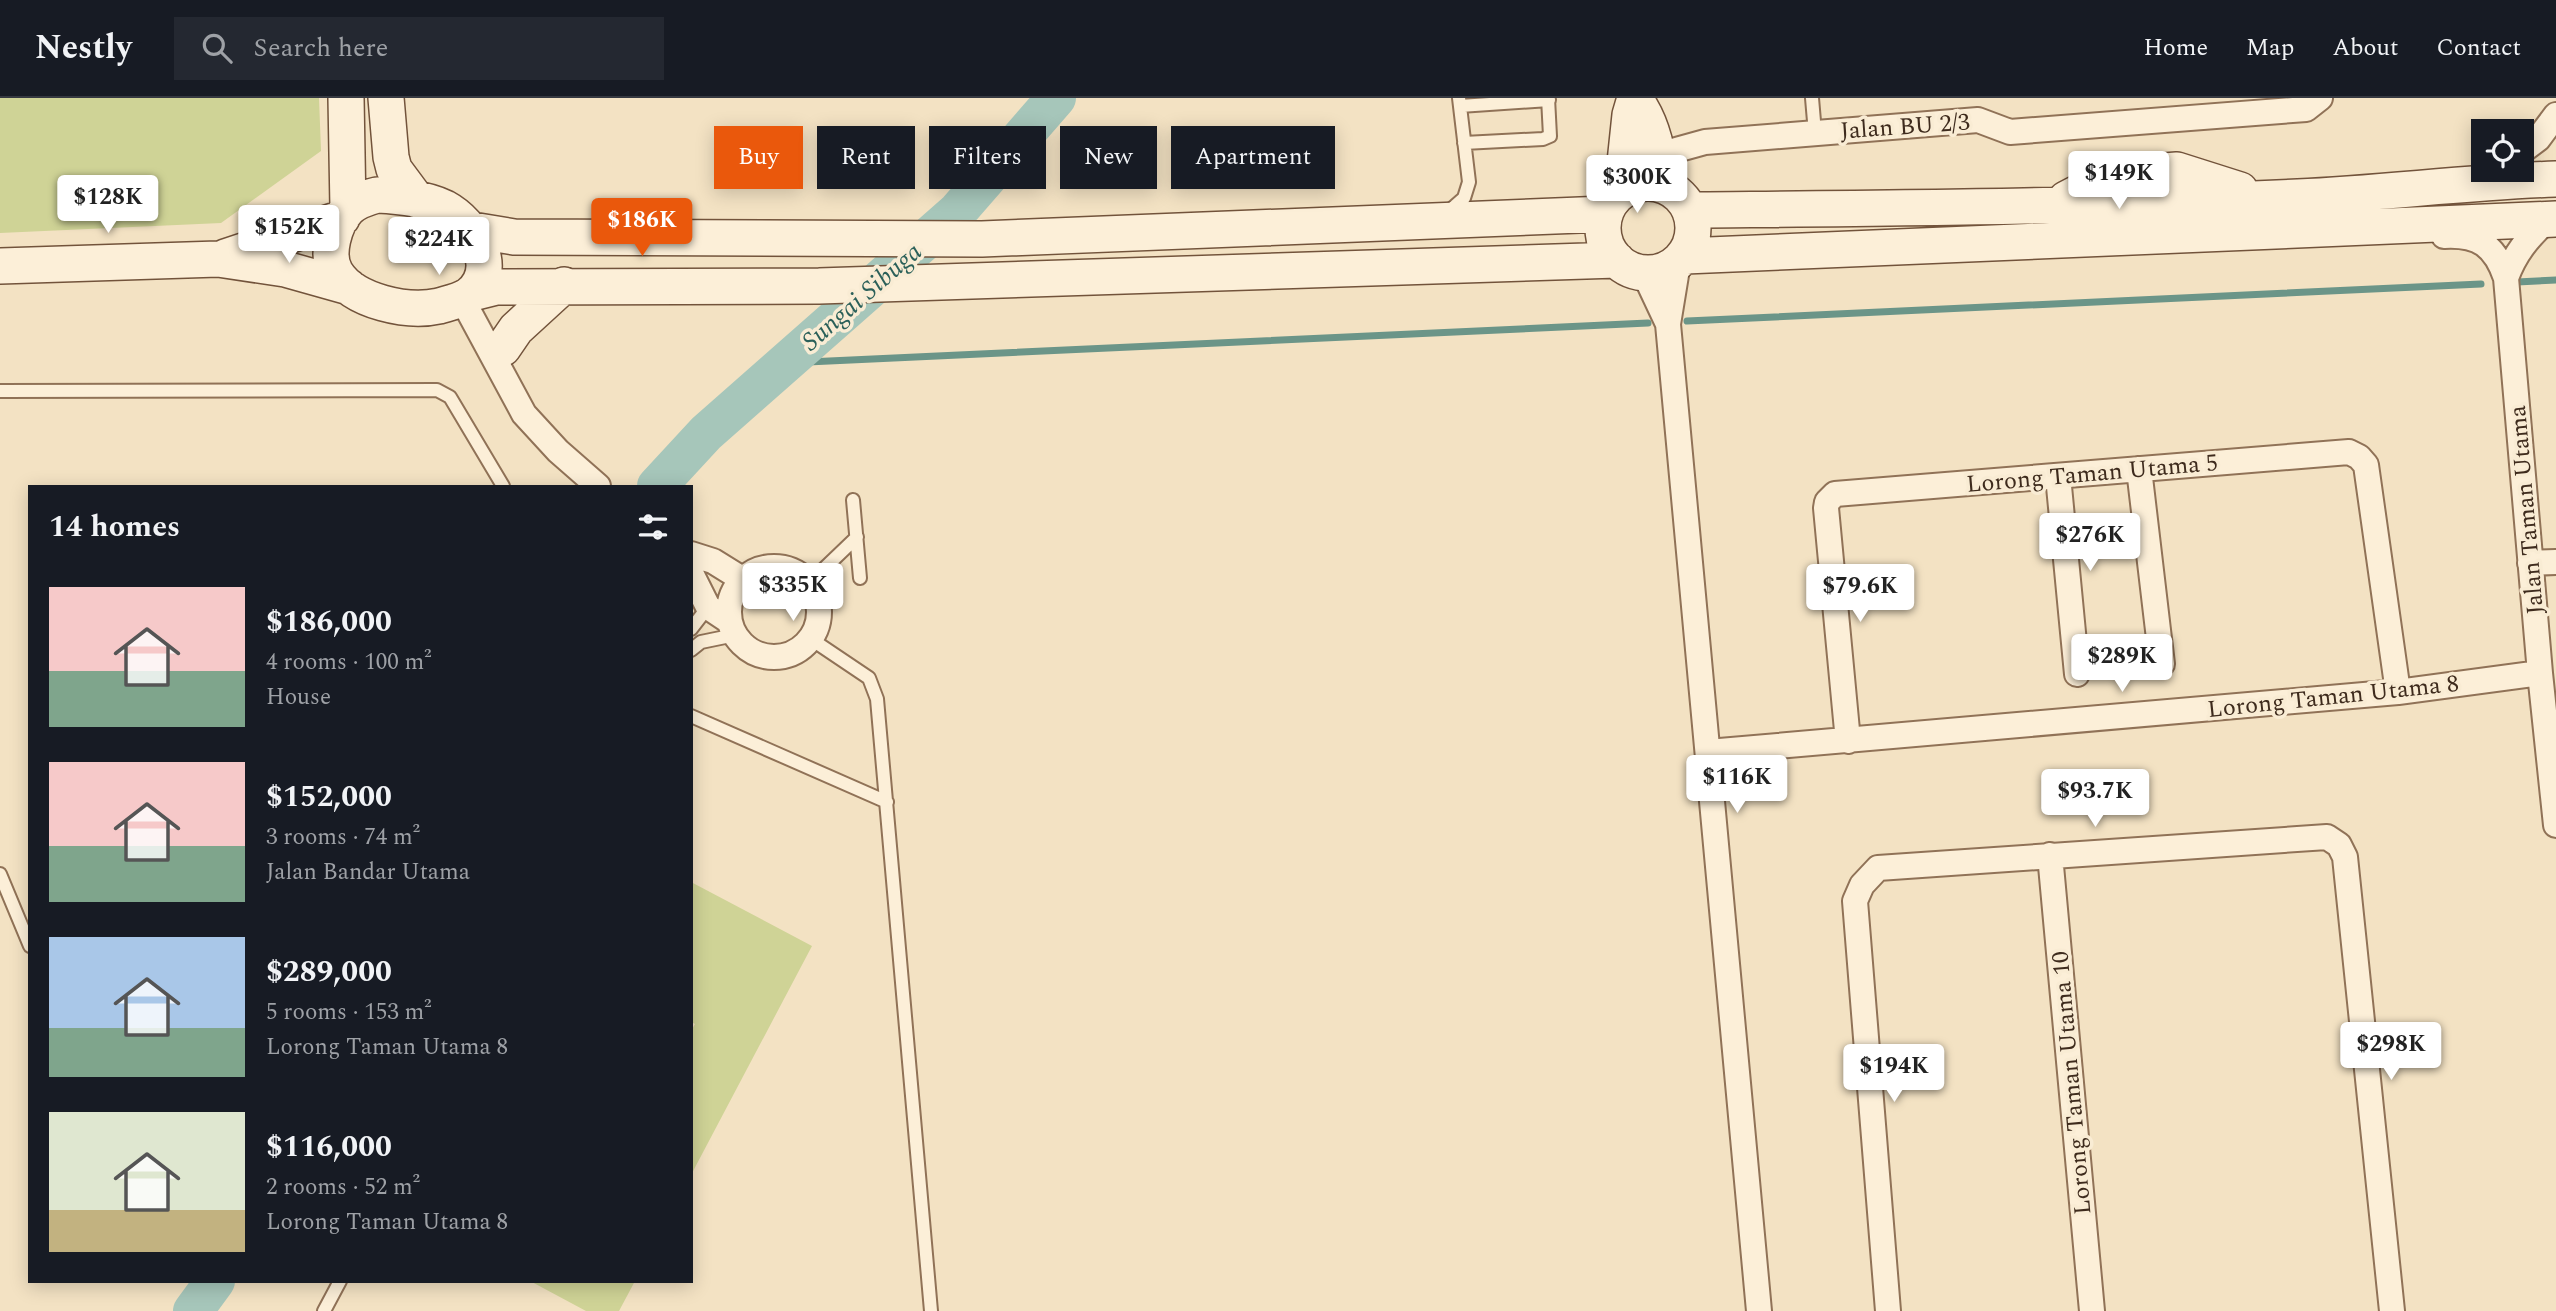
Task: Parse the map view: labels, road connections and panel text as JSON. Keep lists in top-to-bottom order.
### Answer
{
  "streets": {
    "street": [
      "Jalan BU 2/3",
      "Lorong Taman Utama 5",
      "Jalan Taman Utama",
      "Lorong Taman Utama 8",
      "Lorong Taman Utama 10"
    ]
  },
  "crossings": [
    ["Lorong Taman Utama 5", "Lorong Taman Utama 8"],
    ["Jalan Taman Utama", "Lorong Taman Utama 8"]
  ],
  "water": ["Sungai Sibuga"],
  "page": {
    "header": "Nestly",
    "search": "Search here",
    "nav": [
      "Home",
      "Map",
      "About",
      "Contact"
    ],
    "chip": [
      "Buy",
      "Rent",
      "Filters",
      "New",
      "Apartment"
    ],
    "price": [
      "$149K",
      "$300K",
      "$128K",
      "$186K",
      "$152K",
      "$224K",
      "$276K",
      "$335K",
      "$79.6K",
      "$289K",
      "$116K",
      "$93.7K",
      "$298K",
      "$194K"
    ],
    "heading": "14 homes",
    "list": [
      {
        "name": "$186,000",
        "note": "4 rooms · 100 m² · House"
      },
      {
        "name": "$152,000",
        "note": "3 rooms · 74 m² · Jalan Bandar Utama"
      },
      {
        "name": "$289,000",
        "note": "5 rooms · 153 m² · Lorong Taman Utama 8"
      },
      {
        "name": "$116,000",
        "note": "2 rooms · 52 m² · Lorong Taman Utama 8"
      }
    ]
  }
}
